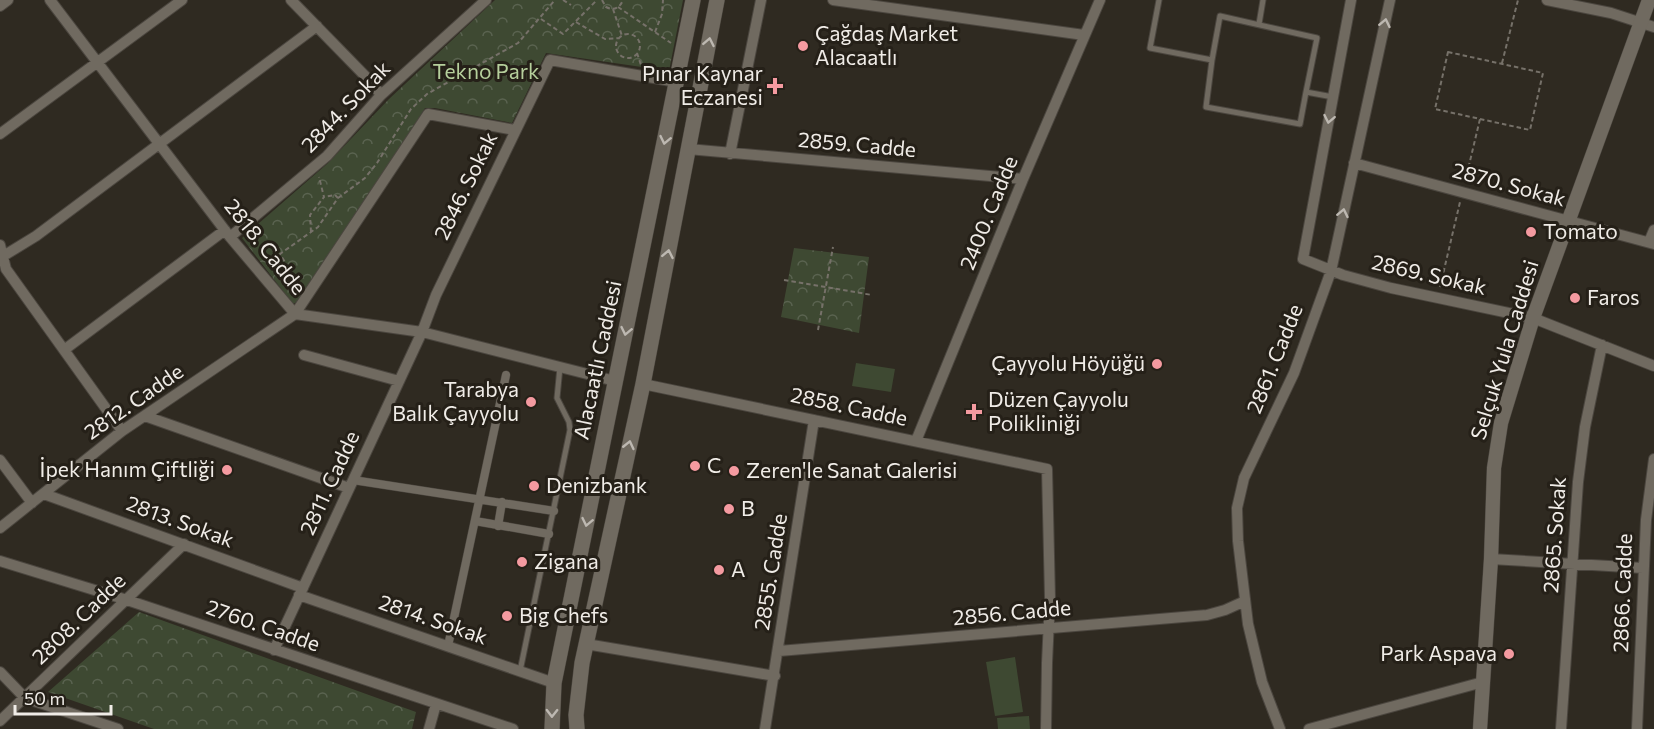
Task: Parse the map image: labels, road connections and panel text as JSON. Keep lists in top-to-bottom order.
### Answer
{
  "streets": {
    "main road": ["Alacaatlı Caddesi"],
    "street": [
      "2844. Sokak",
      "2859. Cadde",
      "2870. Sokak",
      "2846. Sokak",
      "2400. Cadde",
      "2818. Cadde",
      "2869. Sokak",
      "Selçuk Yula Caddesi",
      "2861. Cadde",
      "2812. Cadde",
      "2858. Cadde",
      "2811. Cadde",
      "2813. Sokak",
      "2865. Sokak",
      "2855. Cadde",
      "2866. Cadde",
      "2856. Cadde",
      "2808. Cadde",
      "2814. Sokak",
      "2760. Cadde"
    ]
  },
  "crossings": [
    ["2844. Sokak", "2818. Cadde"],
    ["2859. Cadde", "2400. Cadde"],
    ["2870. Sokak", "Selçuk Yula Caddesi"],
    ["2870. Sokak", "2861. Cadde"],
    ["2846. Sokak", "2818. Cadde"],
    ["2846. Sokak", "Alacaatlı Caddesi"],
    ["2846. Sokak", "2811. Cadde"],
    ["2400. Cadde", "2858. Cadde"],
    ["2818. Cadde", "Alacaatlı Caddesi"],
    ["2818. Cadde", "2812. Cadde"],
    ["2818. Cadde", "2811. Cadde"],
    ["2869. Sokak", "Selçuk Yula Caddesi"],
    ["2869. Sokak", "2861. Cadde"],
    ["2869. Sokak", "2865. Sokak"],
    ["2861. Cadde", "2856. Cadde"],
    ["Alacaatlı Caddesi", "2814. Sokak"],
    ["2812. Cadde", "2813. Sokak"],
    ["2858. Cadde", "2855. Cadde"],
    ["2858. Cadde", "2856. Cadde"],
    ["2811. Cadde", "2813. Sokak"],
    ["2811. Cadde", "2814. Sokak"],
    ["2811. Cadde", "2760. Cadde"],
    ["2813. Sokak", "2808. Cadde"],
    ["2813. Sokak", "2814. Sokak"],
    ["2855. Cadde", "2856. Cadde"],
    ["2808. Cadde", "2760. Cadde"]
  ],
  "parks": ["Tekno Park"],
  "places": {
    "other": [
      "Çağdaş Market Alacaatlı",
      "Tomato",
      "Faros",
      "Çayyolu Höyüğü",
      "Tarabya Balık Çayyolu",
      "C",
      "İpek Hanım Çiftliği",
      "Zeren'le Sanat Galerisi",
      "Denizbank",
      "B",
      "Zigana",
      "A",
      "Big Chefs",
      "Park Aspava"
    ],
    "health": ["Pınar Kaynar Eczanesi", "Düzen Çayyolu Polikliniği"]
  },
  "scale_bar": "50 m"
}
